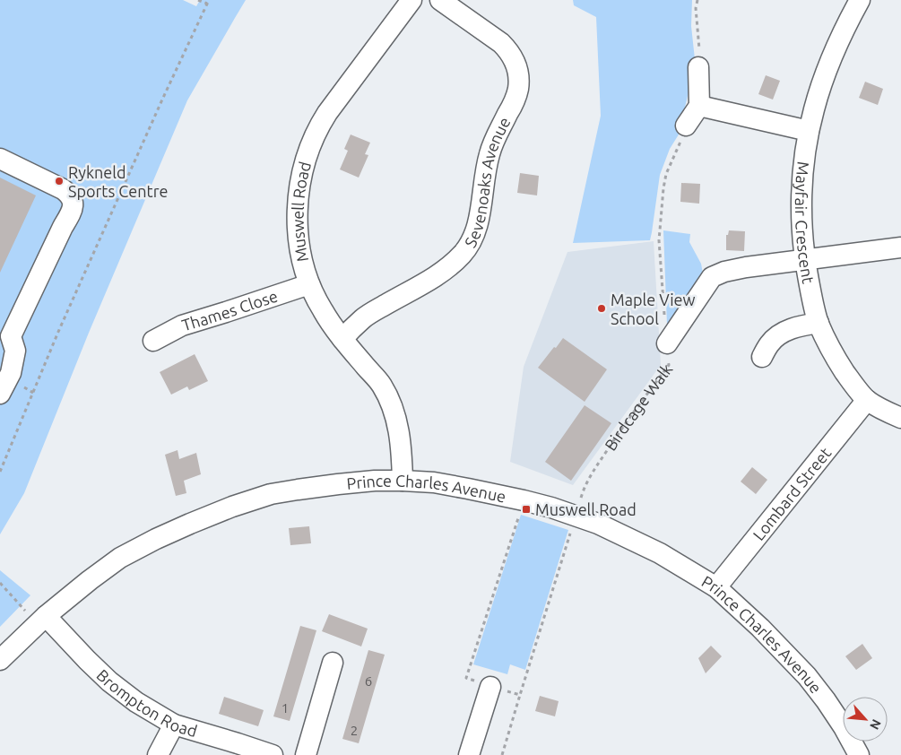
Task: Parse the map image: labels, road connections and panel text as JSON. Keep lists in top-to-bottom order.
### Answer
{
  "streets": {
    "street": [
      "Sevenoaks Avenue",
      "Muswell Road",
      "Mayfair Crescent",
      "Thames Close",
      "Prince Charles Avenue",
      "Lombard Street",
      "Brompton Road"
    ],
    "path": ["Birdcage Walk"]
  },
  "crossings": [
    ["Sevenoaks Avenue", "Muswell Road"],
    ["Muswell Road", "Thames Close"],
    ["Muswell Road", "Prince Charles Avenue"],
    ["Mayfair Crescent", "Lombard Street"],
    ["Birdcage Walk", "Prince Charles Avenue"],
    ["Prince Charles Avenue", "Lombard Street"],
    ["Prince Charles Avenue", "Brompton Road"]
  ],
  "places": {
    "other": ["Rykneld Sports Centre", "Maple View School"],
    "transit": ["Muswell Road"]
  },
  "house_numbers": ["6", "1", "2"],
  "north": "bottom right"
}
